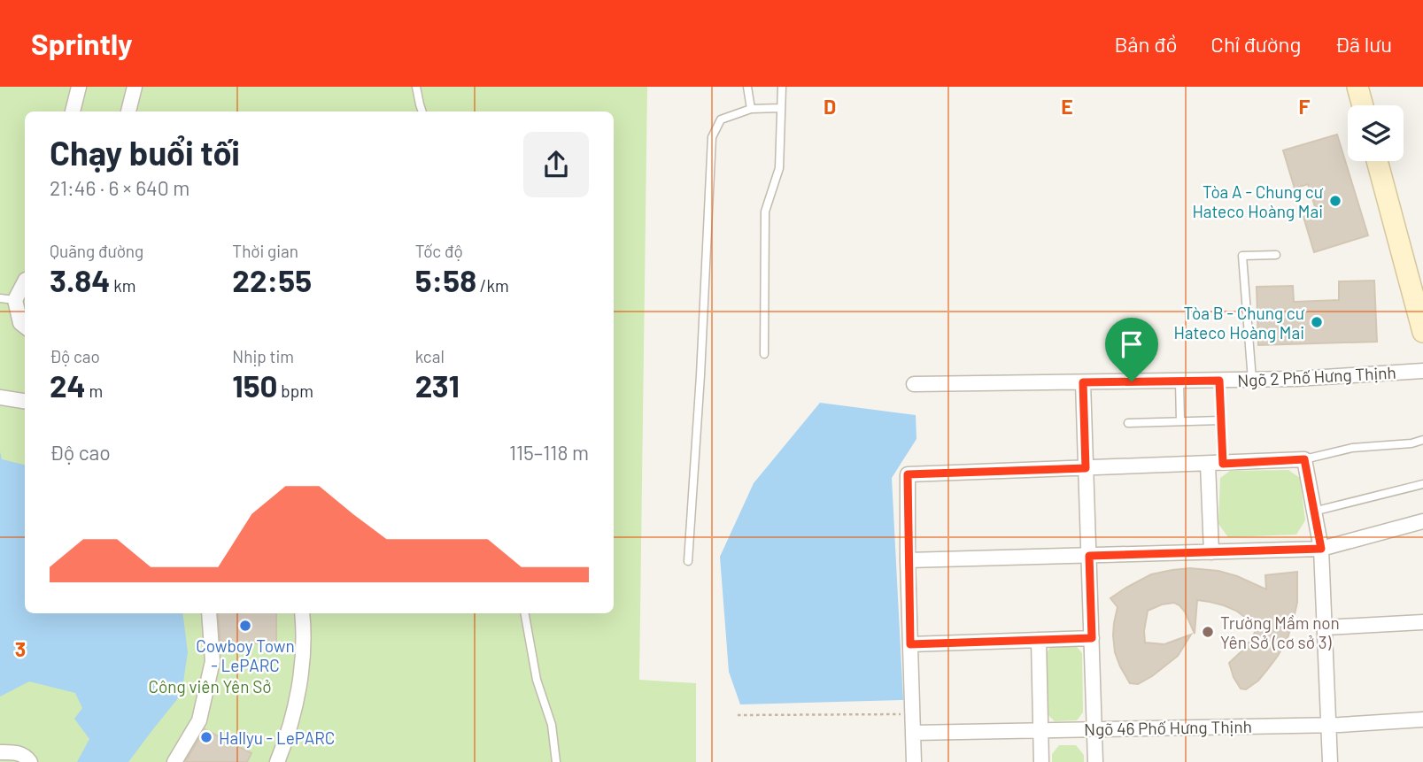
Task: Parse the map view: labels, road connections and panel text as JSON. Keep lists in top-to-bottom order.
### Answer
{
  "streets": {
    "street": ["Ngõ 2 Phố Hưng Thịnh", "Ngõ 46 Phố Hưng Thịnh"]
  },
  "parks": ["Công viên Yên Sở"],
  "places": [
    "Tòa A - Chung cư Hateco Hoàng Mai",
    "Tòa B - Chung cư Hateco Hoàng Mai",
    "Cowboy Town - LePARC",
    "Trường Mầm non Yên Sở (cơ sở 3)",
    "Hallyu - LePARC"
  ],
  "page": {
    "header": "Sprintly",
    "nav": ["Bản đồ", "Chỉ đường", "Đã lưu"],
    "heading": ["Chạy buổi tối", "21:46 · 6 × 640 m"],
    "stats": [
      ["Quãng đường", "3.84 km"],
      ["Thời gian", "22:55"],
      ["Tốc độ", "5:58 /km"],
      ["Độ cao", "24 m"],
      ["Nhịp tim", "150 bpm"],
      ["kcal", "231"]
    ],
    "chart": ["Độ cao", "115–118 m"]
  },
  "grid": {
    "columns": ["D", "E", "F"],
    "rows": ["3"]
  }
}
